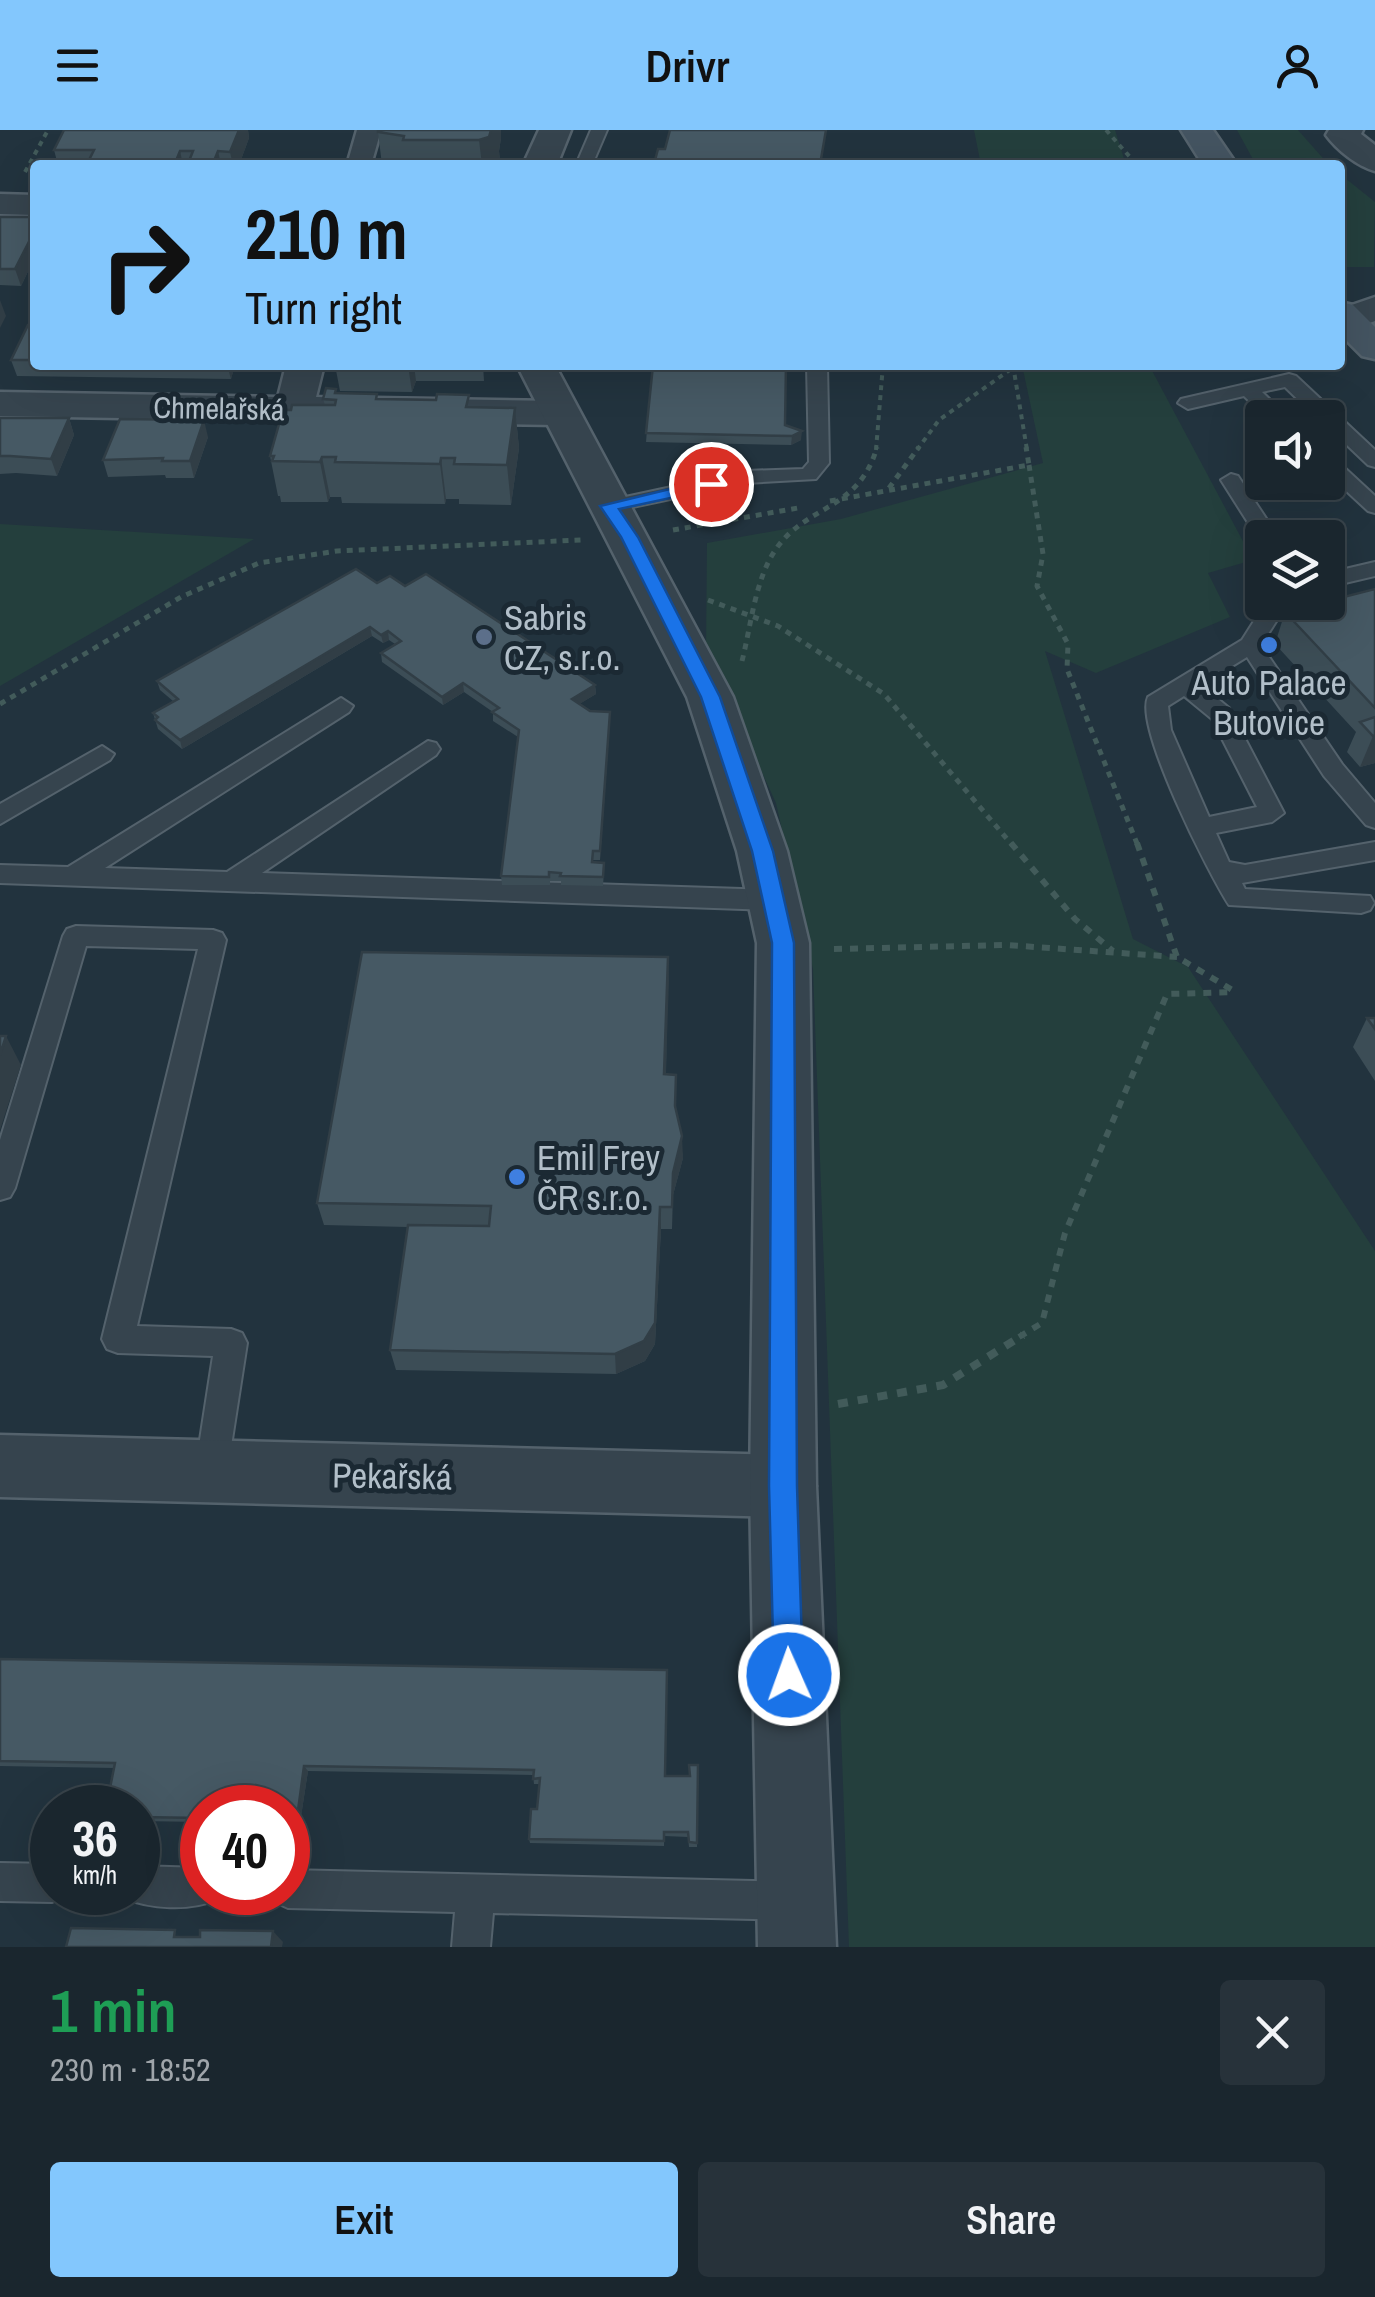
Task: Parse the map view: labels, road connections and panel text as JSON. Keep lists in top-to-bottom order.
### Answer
{
  "streets": {
    "street": ["Chmelařská", "Pekařská"]
  },
  "places": ["Sabris CZ, s.r.o.", "Auto Palace Butovice", "Emil Frey ČR s.r.o."],
  "page": {
    "header": "Drivr",
    "turn": ["210 m", "Turn right"],
    "speed": "36 km/h",
    "limit": "40",
    "heading": ["1 min", "230 m · 18:52"],
    "buttons": ["Exit", "Share"]
  }
}
